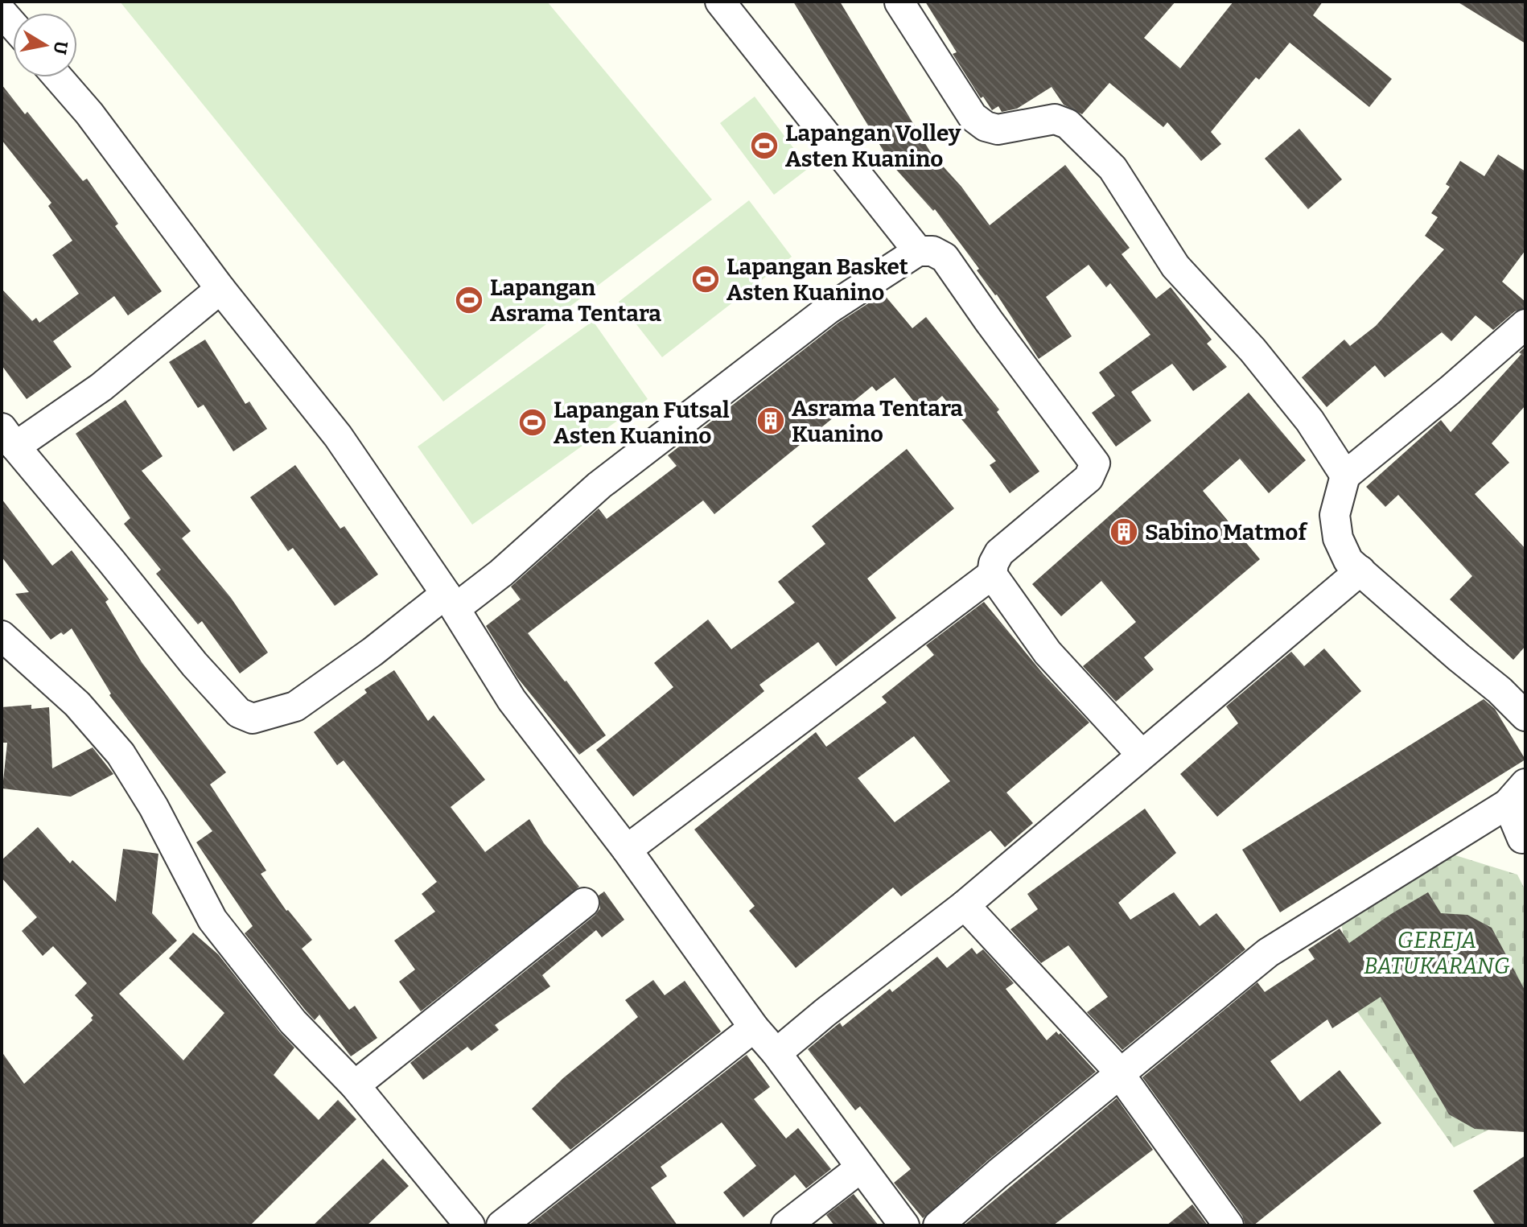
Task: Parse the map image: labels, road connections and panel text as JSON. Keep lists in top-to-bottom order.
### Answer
{
  "parks": ["GEREJA BATUKARANG"],
  "places": {
    "sports": [
      "Lapangan Volley Asten Kuanino",
      "Lapangan Basket Asten Kuanino",
      "Lapangan Asrama Tentara",
      "Lapangan Futsal Asten Kuanino"
    ],
    "building": ["Asrama Tentara Kuanino", "Sabino Matmof"]
  },
  "north": "right"
}
